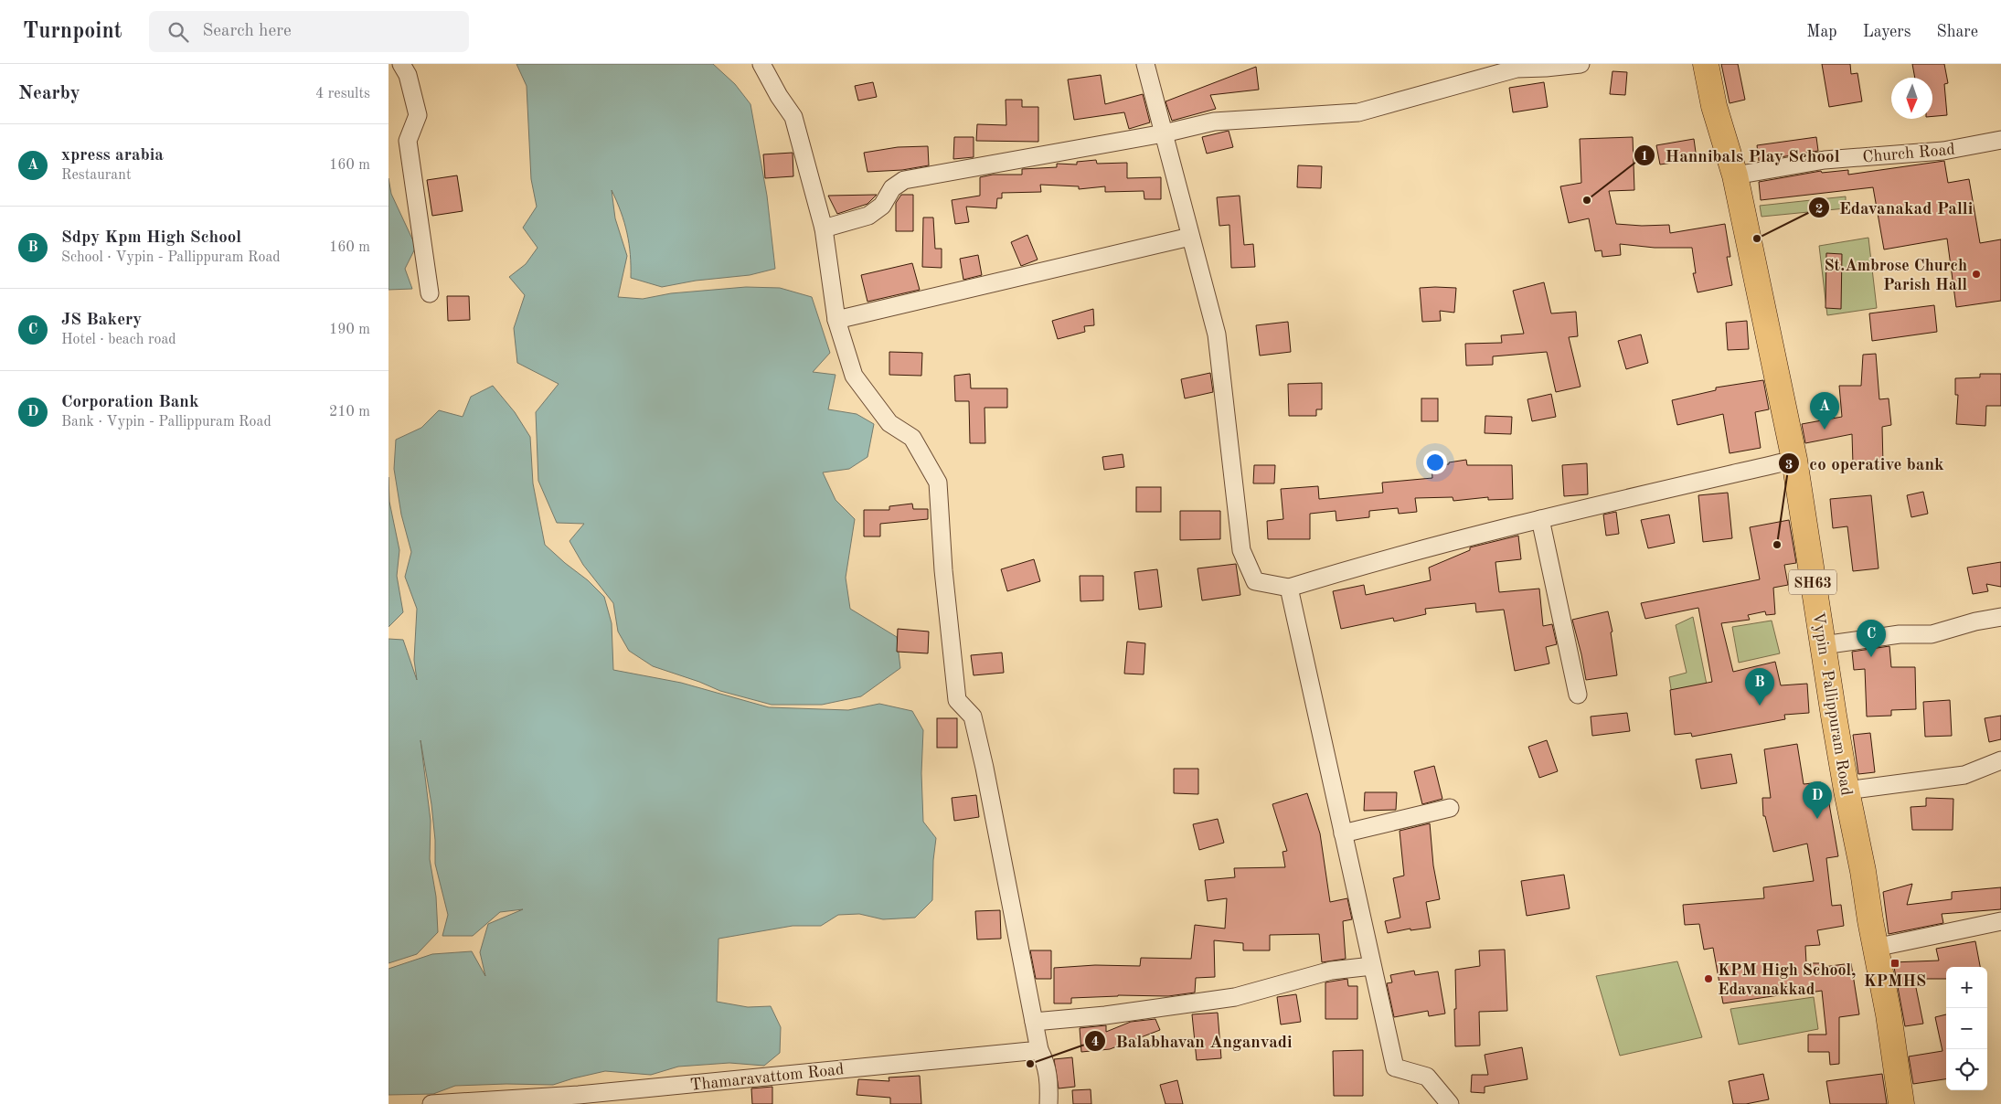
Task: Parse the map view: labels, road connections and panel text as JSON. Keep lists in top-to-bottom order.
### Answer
{
  "streets": {
    "main road": ["SH63", "Vypin - Pallippuram Road"],
    "street": ["Church Road", "Thamaravattom Road"]
  },
  "crossings": [
    ["Church Road", "Vypin - Pallippuram Road"]
  ],
  "places": {
    "other": [
      "Hannibals Play School",
      "Edavanakad Palli",
      "St.Ambrose Church Parish Hall",
      "co operative bank",
      "KPM High School, Edavanakkad",
      "Balabhavan Anganvadi"
    ],
    "transit": ["KPMHS"]
  },
  "north": "bottom",
  "page": {
    "header": "Turnpoint",
    "search": "Search here",
    "nav": ["Map", "Layers", "Share"],
    "heading": ["Nearby", "4 results"],
    "list": [
      {
        "mark": "A",
        "name": "xpress arabia",
        "note": "Restaurant",
        "value": "160 m"
      },
      {
        "mark": "B",
        "name": "Sdpy Kpm High School",
        "note": "School · Vypin - Pallippuram Road",
        "value": "160 m"
      },
      {
        "mark": "C",
        "name": "JS Bakery",
        "note": "Hotel · beach road",
        "value": "190 m"
      },
      {
        "mark": "D",
        "name": "Corporation Bank",
        "note": "Bank · Vypin - Pallippuram Road",
        "value": "210 m"
      }
    ],
    "pins": [
      "A",
      "C",
      "B",
      "D"
    ],
    "map_buttons": ["+", "−"]
  }
}
